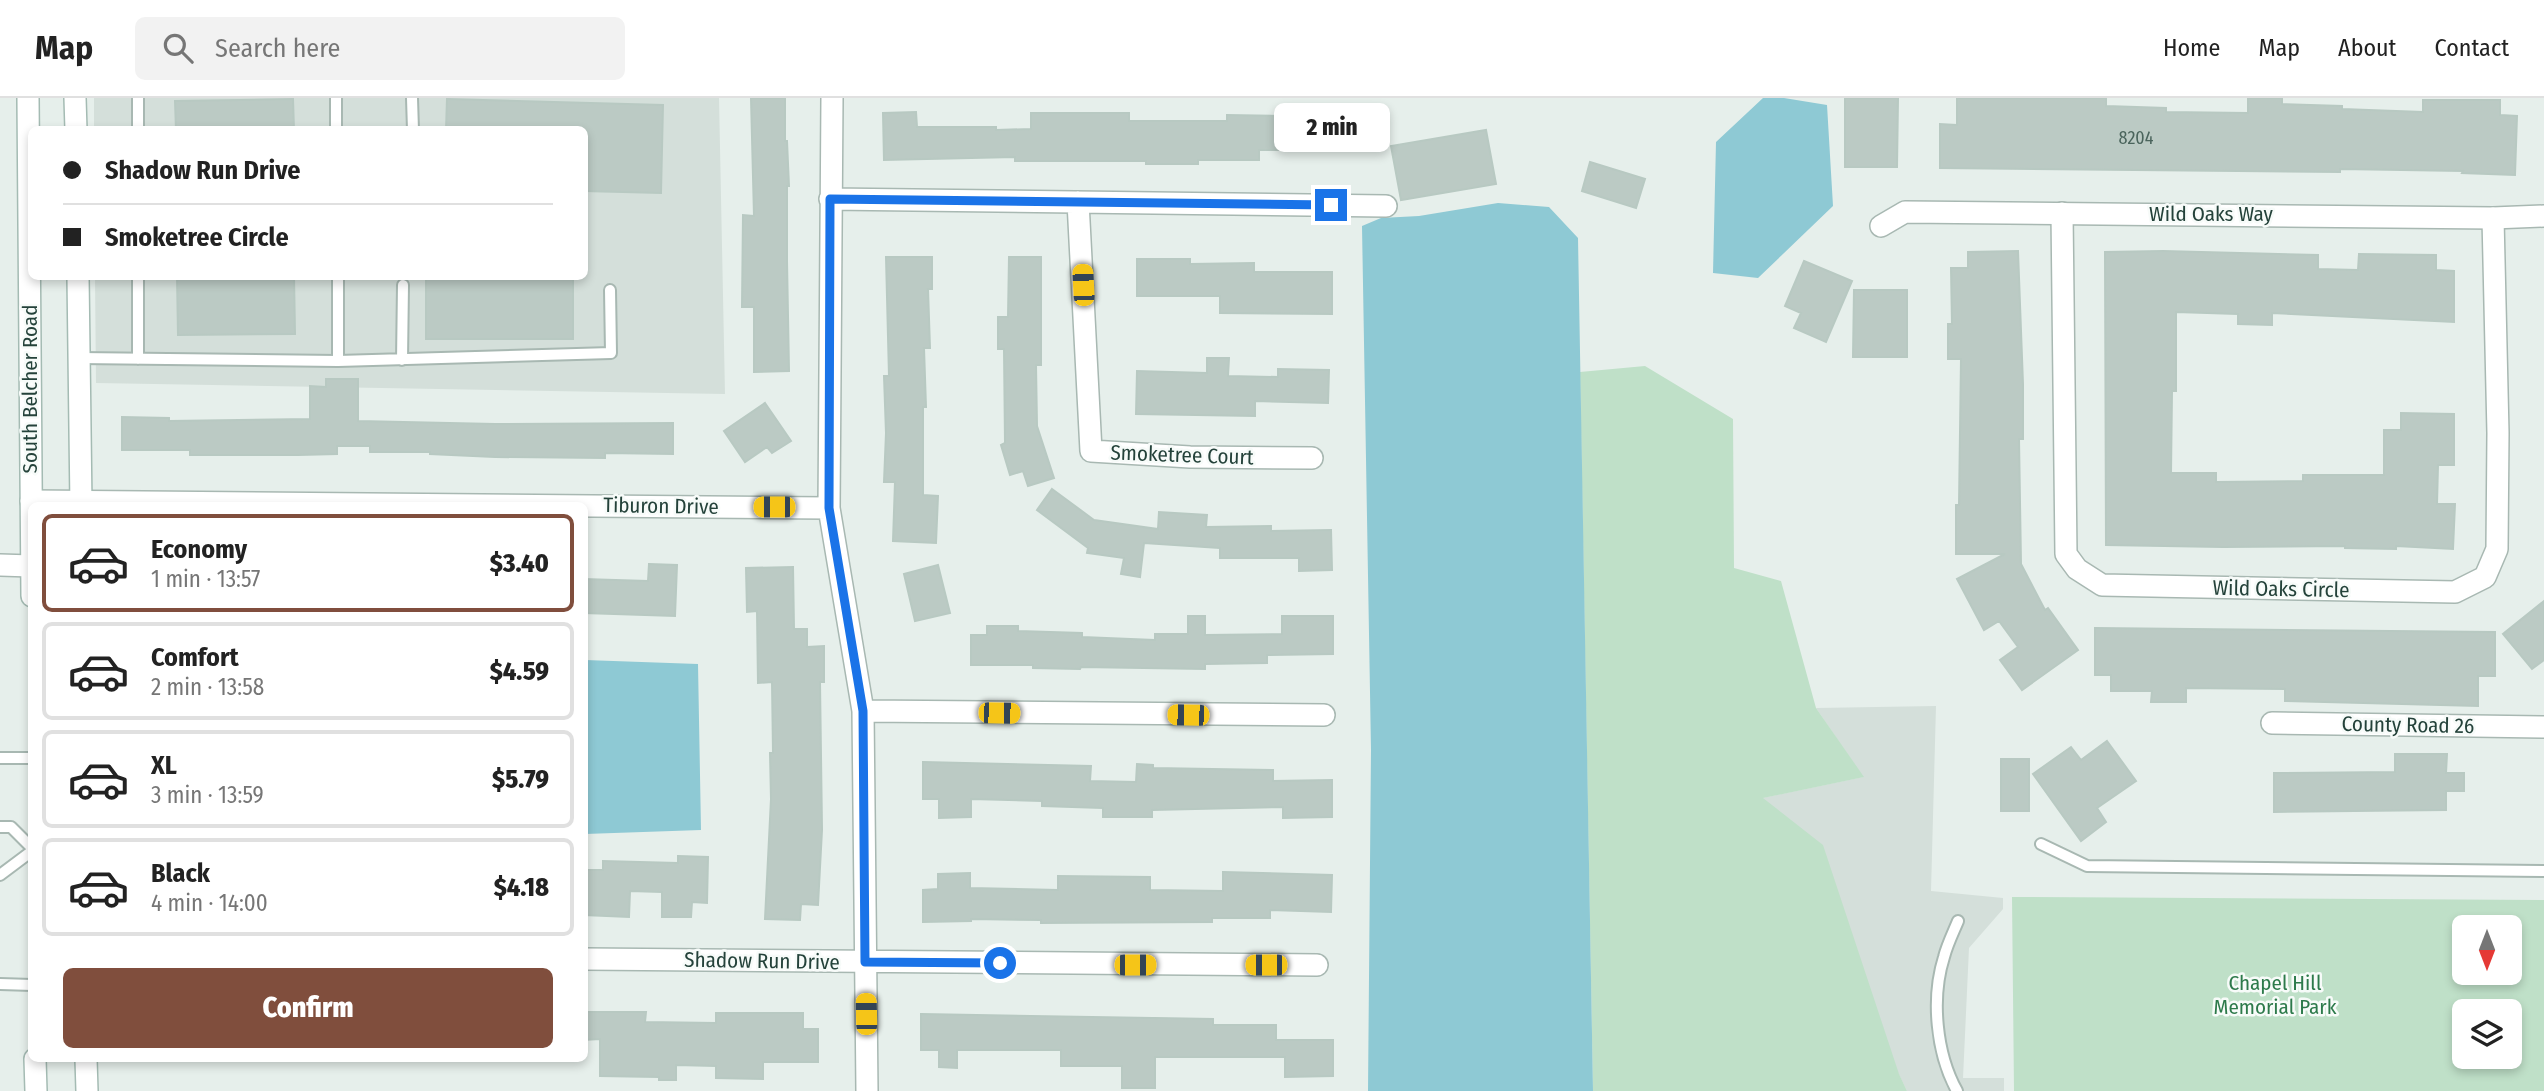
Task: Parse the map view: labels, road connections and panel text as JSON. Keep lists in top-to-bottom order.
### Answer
{
  "streets": {
    "street": [
      "Wild Oaks Way",
      "South Belcher Road",
      "Smoketree Court",
      "Tiburon Drive",
      "Wild Oaks Circle",
      "County Road 26",
      "Shadow Run Drive"
    ]
  },
  "crossings": [
    ["Wild Oaks Way", "Wild Oaks Circle"],
    ["South Belcher Road", "Tiburon Drive"]
  ],
  "parks": ["Chapel Hill Memorial Park"],
  "house_numbers": ["8204"],
  "north": "bottom",
  "page": {
    "header": "Map",
    "search": "Search here",
    "nav": [
      "Home",
      "Map",
      "About",
      "Contact"
    ],
    "bubble": "2 min",
    "banner": ["Shadow Run Drive", "Smoketree Circle"],
    "list": [
      {
        "name": "Economy",
        "note": "1 min · 13:57",
        "value": "$3.40"
      },
      {
        "name": "Comfort",
        "note": "2 min · 13:58",
        "value": "$4.59"
      },
      {
        "name": "XL",
        "note": "3 min · 13:59",
        "value": "$5.79"
      },
      {
        "name": "Black",
        "note": "4 min · 14:00",
        "value": "$4.18"
      }
    ],
    "buttons": "Confirm"
  }
}
